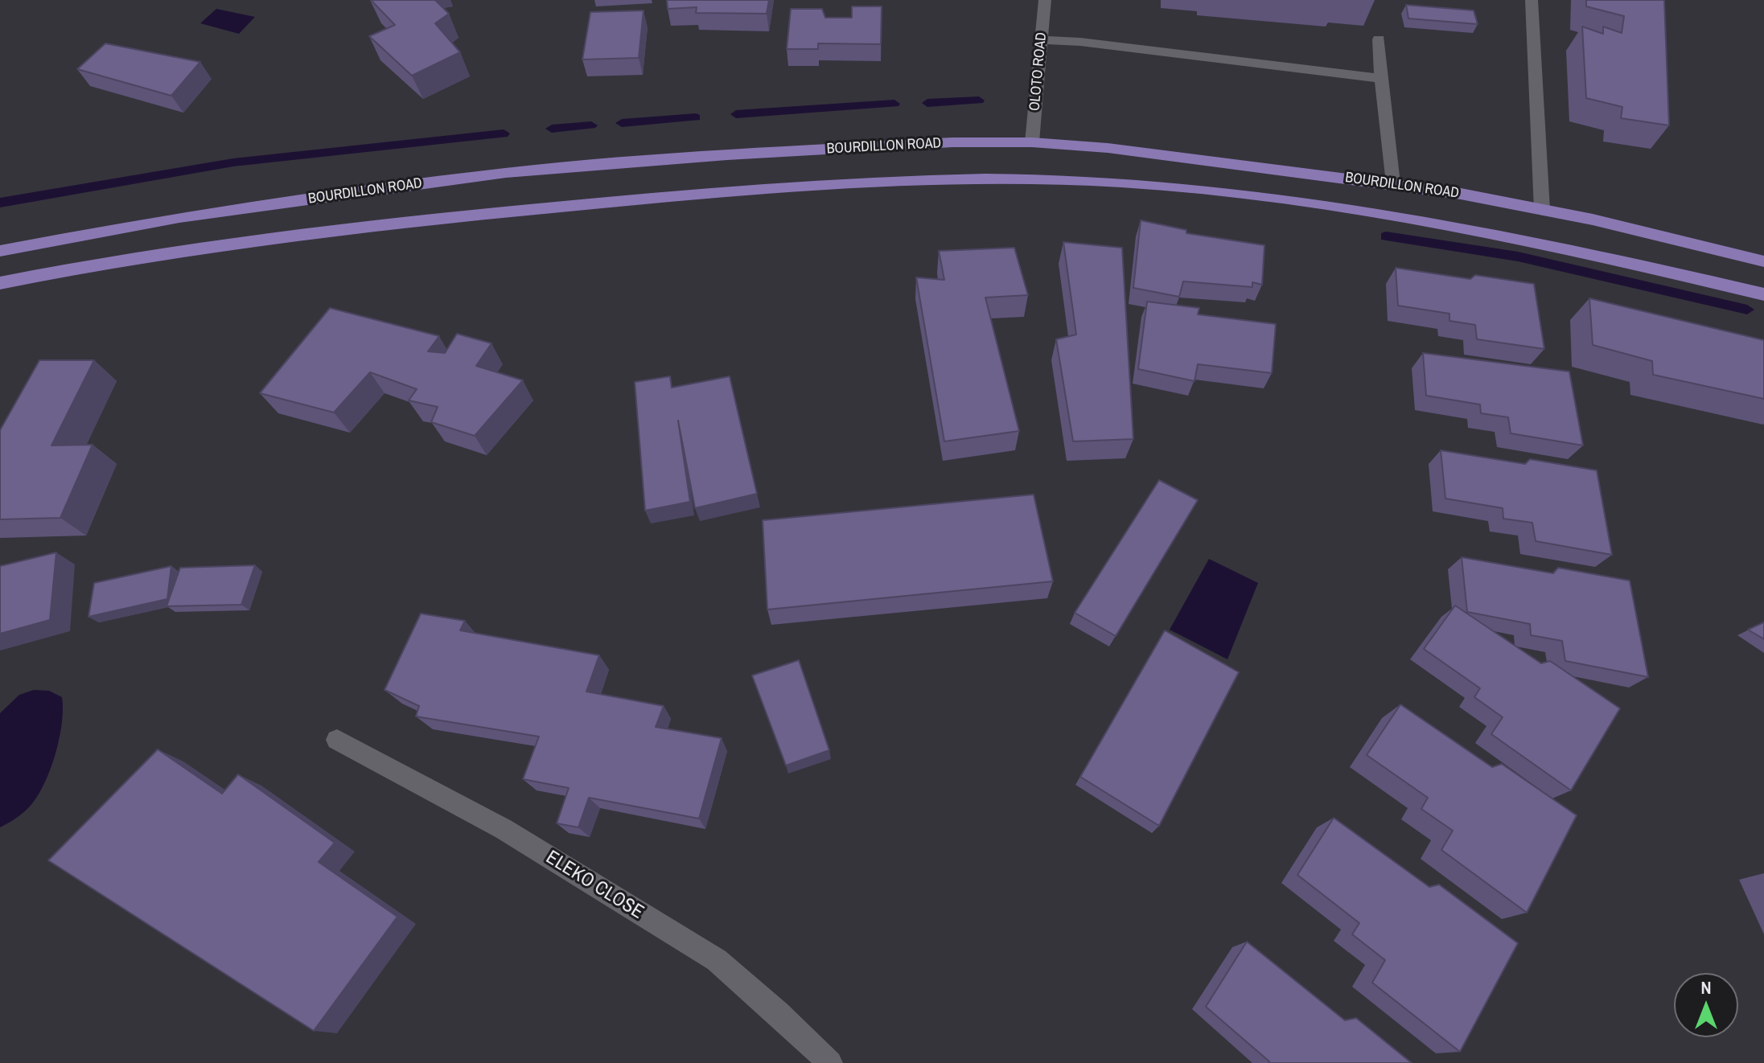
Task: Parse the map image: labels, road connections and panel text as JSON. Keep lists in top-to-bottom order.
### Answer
{
  "streets": {
    "main road": ["BOURDILLON ROAD"],
    "street": ["OLOTO ROAD", "ELEKO CLOSE"]
  },
  "crossings": [
    ["OLOTO ROAD", "BOURDILLON ROAD"]
  ],
  "north": "top"
}
